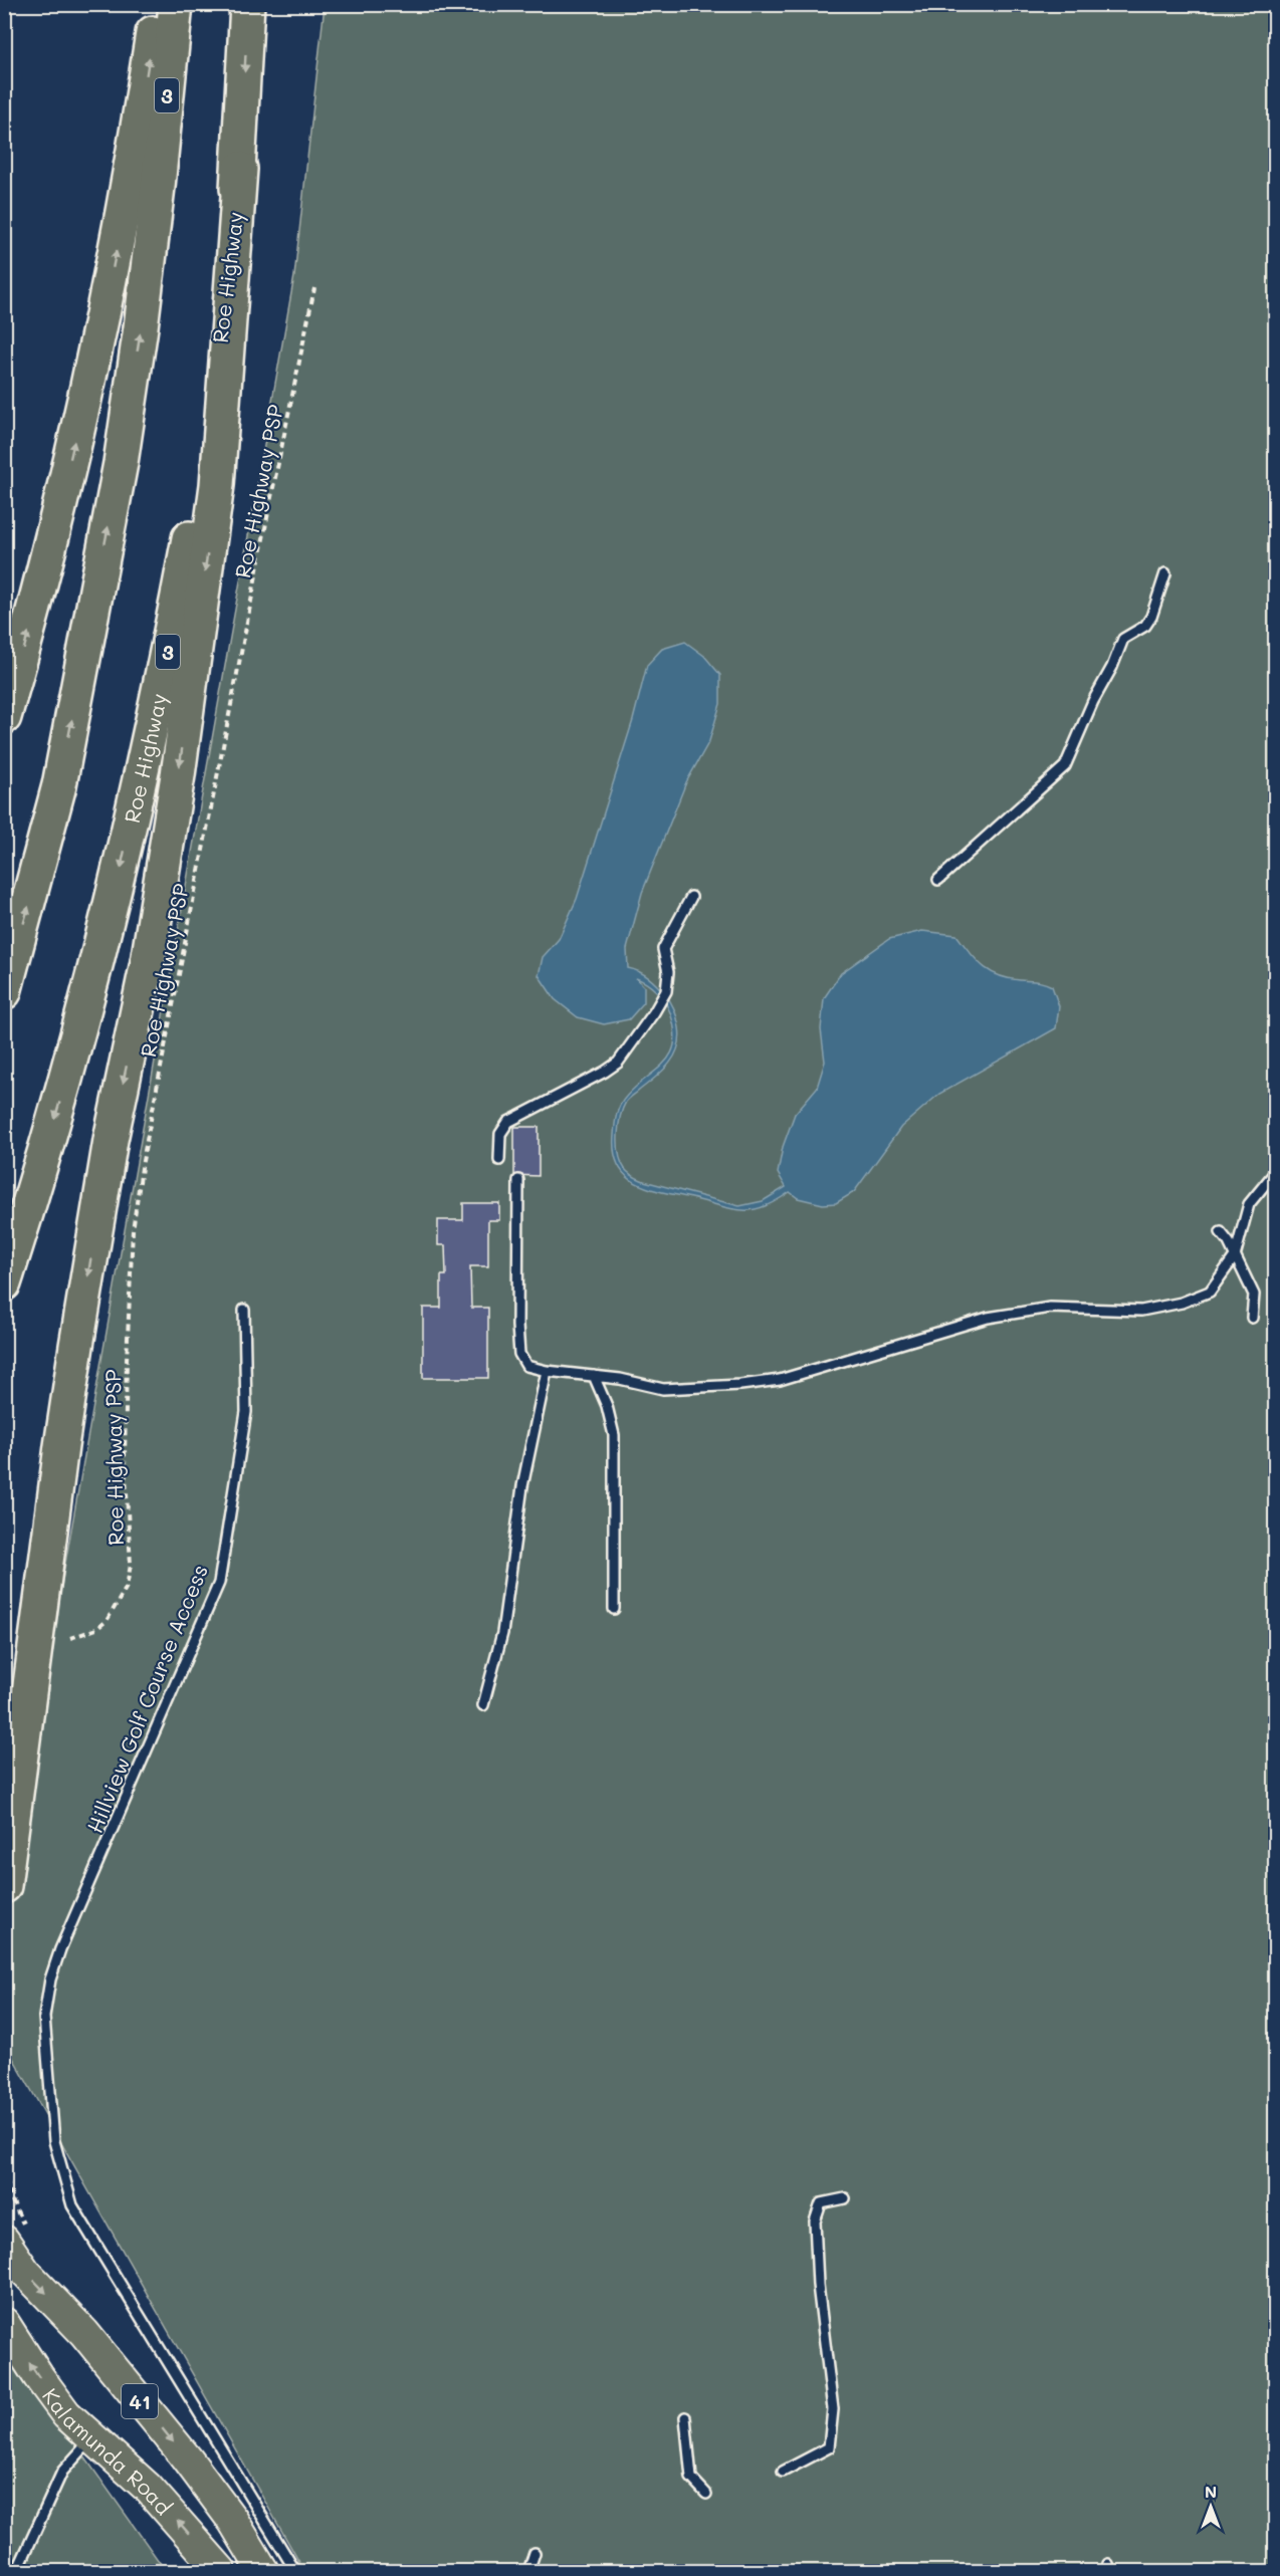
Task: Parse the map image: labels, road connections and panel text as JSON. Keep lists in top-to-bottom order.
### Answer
{
  "streets": {
    "highway": ["3", "Roe Highway"],
    "main road": ["41", "Kalamunda Road"],
    "lane": ["Hillview Golf Course Access"],
    "path": ["Roe Highway PSP"]
  },
  "north": "top"
}
